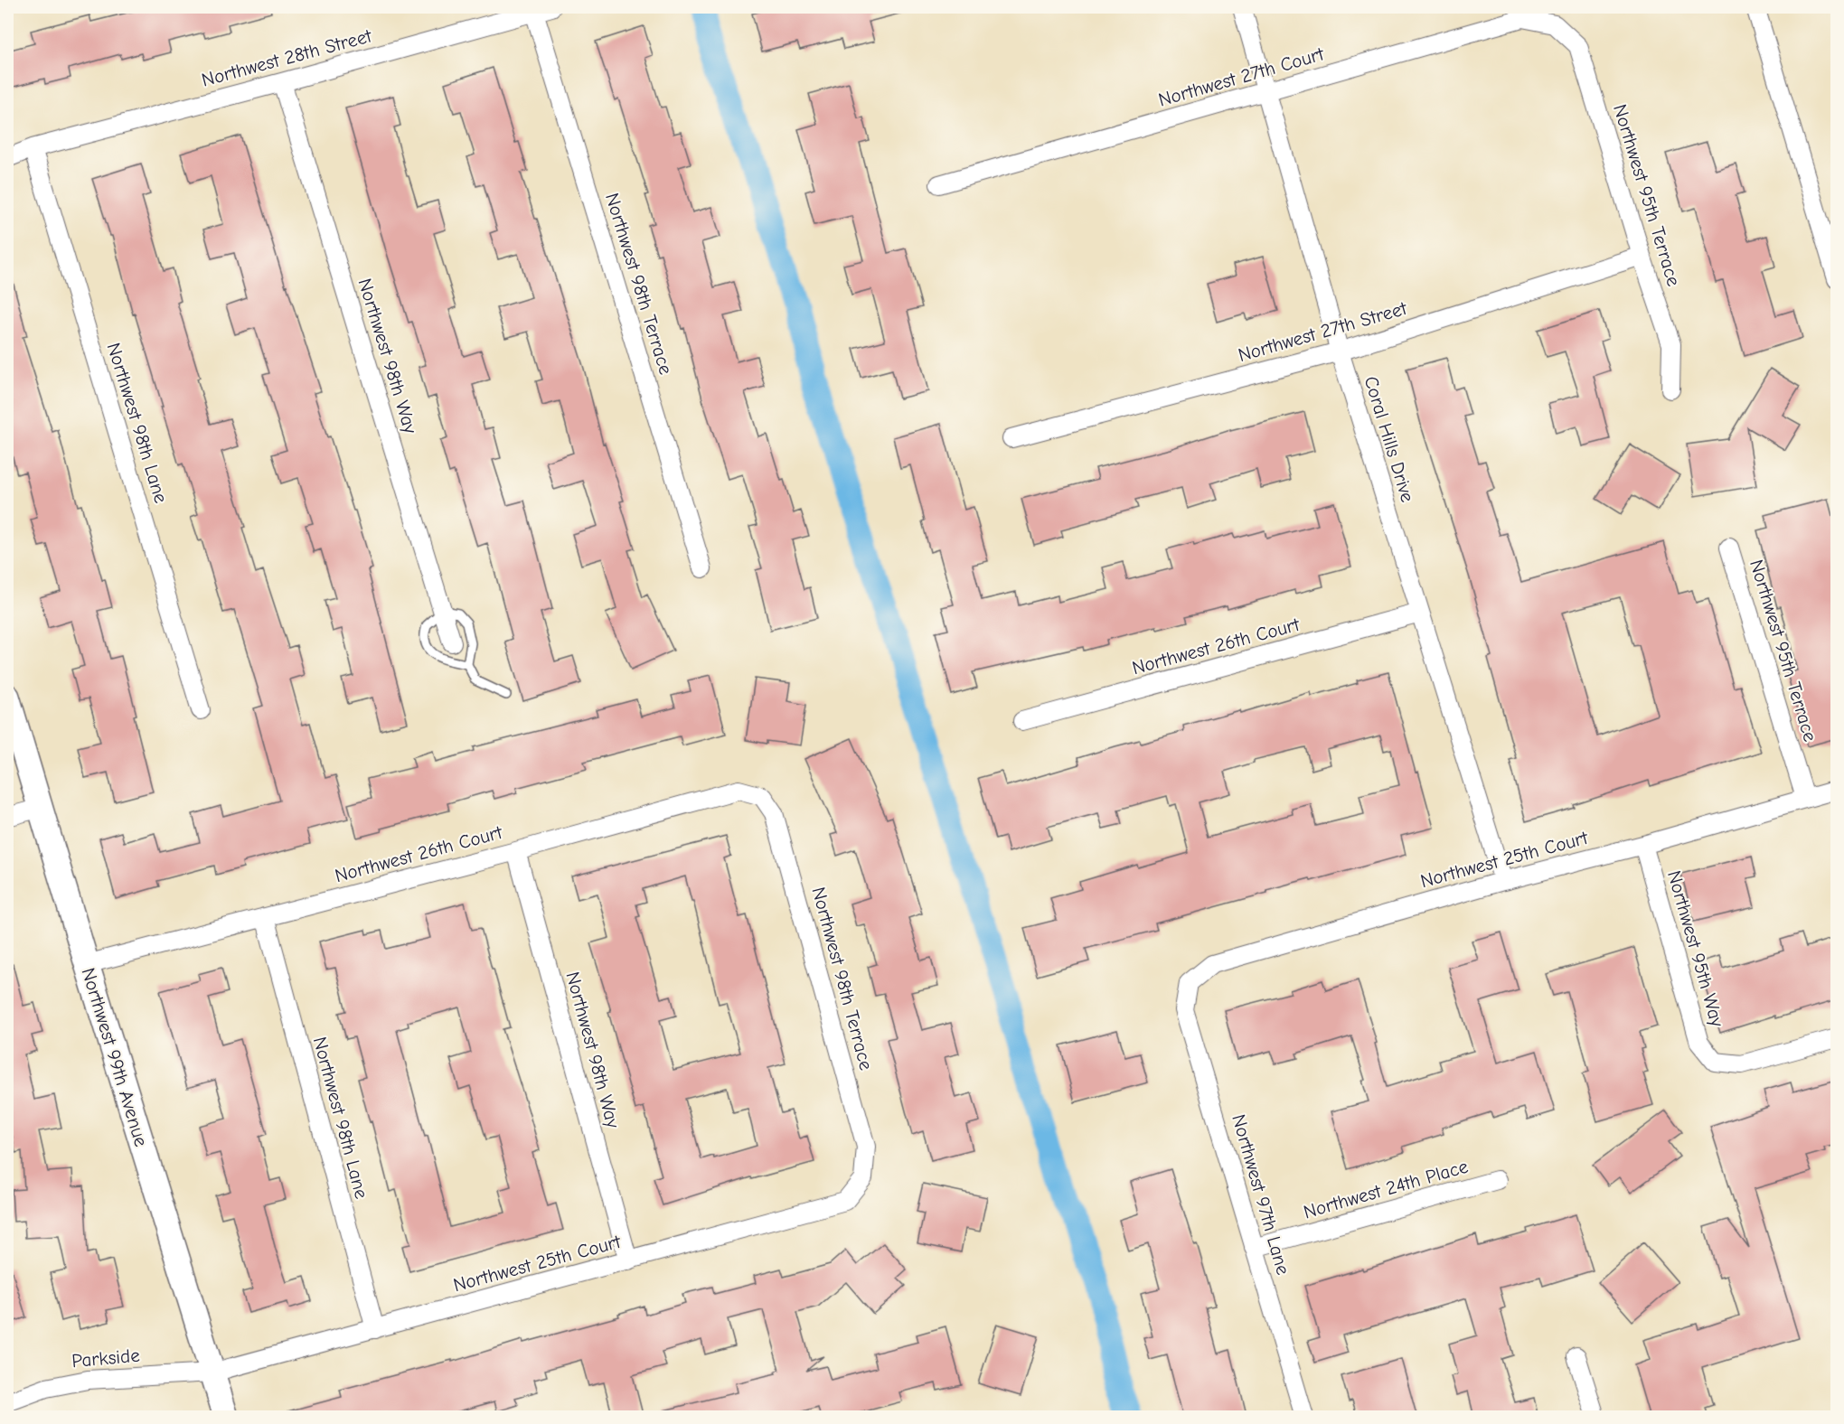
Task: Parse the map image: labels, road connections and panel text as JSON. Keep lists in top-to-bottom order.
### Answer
{
  "streets": {
    "street": [
      "Northwest 28th Street",
      "Northwest 27th Court",
      "Northwest 95th Terrace",
      "Northwest 98th Terrace",
      "Northwest 27th Street",
      "Northwest 98th Way",
      "Northwest 98th Lane",
      "Coral Hills Drive",
      "Northwest 26th Court",
      "Northwest 25th Court",
      "Northwest 95th Way",
      "Northwest 99th Avenue",
      "Northwest 24th Place",
      "Northwest 97th Lane",
      "Parkside"
    ]
  },
  "crossings": [
    ["Northwest 28th Street", "Northwest 98th Terrace"],
    ["Northwest 28th Street", "Northwest 98th Way"],
    ["Northwest 28th Street", "Northwest 98th Lane"],
    ["Northwest 27th Court", "Northwest 95th Terrace"],
    ["Northwest 27th Court", "Coral Hills Drive"],
    ["Northwest 95th Terrace", "Northwest 27th Street"],
    ["Northwest 95th Terrace", "Northwest 25th Court"],
    ["Northwest 98th Terrace", "Northwest 26th Court"],
    ["Northwest 98th Terrace", "Northwest 25th Court"],
    ["Northwest 27th Street", "Coral Hills Drive"],
    ["Northwest 98th Way", "Northwest 26th Court"],
    ["Northwest 98th Way", "Northwest 25th Court"],
    ["Northwest 98th Lane", "Northwest 26th Court"],
    ["Northwest 98th Lane", "Northwest 25th Court"],
    ["Coral Hills Drive", "Northwest 26th Court"],
    ["Coral Hills Drive", "Northwest 25th Court"],
    ["Northwest 26th Court", "Northwest 99th Avenue"],
    ["Northwest 25th Court", "Northwest 95th Way"],
    ["Northwest 25th Court", "Northwest 99th Avenue"],
    ["Northwest 25th Court", "Northwest 97th Lane"],
    ["Northwest 25th Court", "Parkside"],
    ["Northwest 99th Avenue", "Parkside"],
    ["Northwest 24th Place", "Northwest 97th Lane"]
  ]
}
